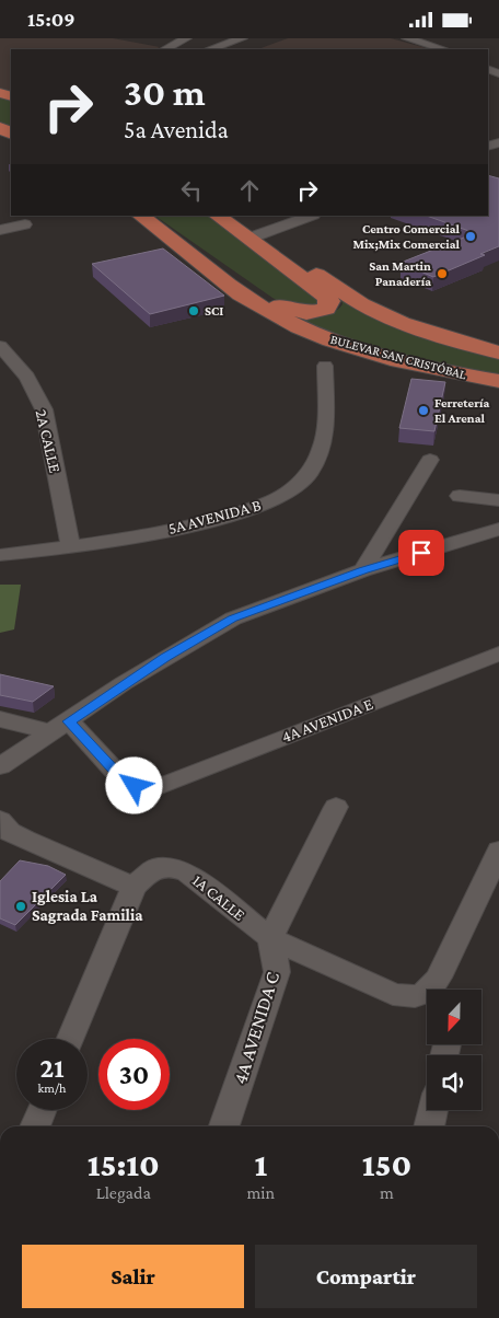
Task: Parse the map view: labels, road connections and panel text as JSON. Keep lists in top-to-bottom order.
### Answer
{
  "streets": {
    "main road": ["BULEVAR SAN CRISTÓBAL"],
    "street": [
      "2A CALLE",
      "5A AVENIDA B",
      "4A AVENIDA E",
      "1A CALLE",
      "4A AVENIDA C"
    ]
  },
  "crossings": [
    ["2A CALLE", "5A AVENIDA B"],
    ["1A CALLE", "4A AVENIDA C"]
  ],
  "places": [
    "Centro Comercial Mix;Mix Comercial",
    "San Martin Panadería",
    "SCI",
    "Ferretería El Arenal",
    "Iglesia La Sagrada Familia"
  ],
  "north": "bottom",
  "page": {
    "status": "15:09",
    "turn": ["30 m", "5a Avenida"],
    "speed": "21 km/h",
    "limit": "30",
    "eta": [
      "15:10",
      "Llegada",
      "1",
      "min",
      "150",
      "m"
    ],
    "buttons": ["Salir", "Compartir"]
  }
}
